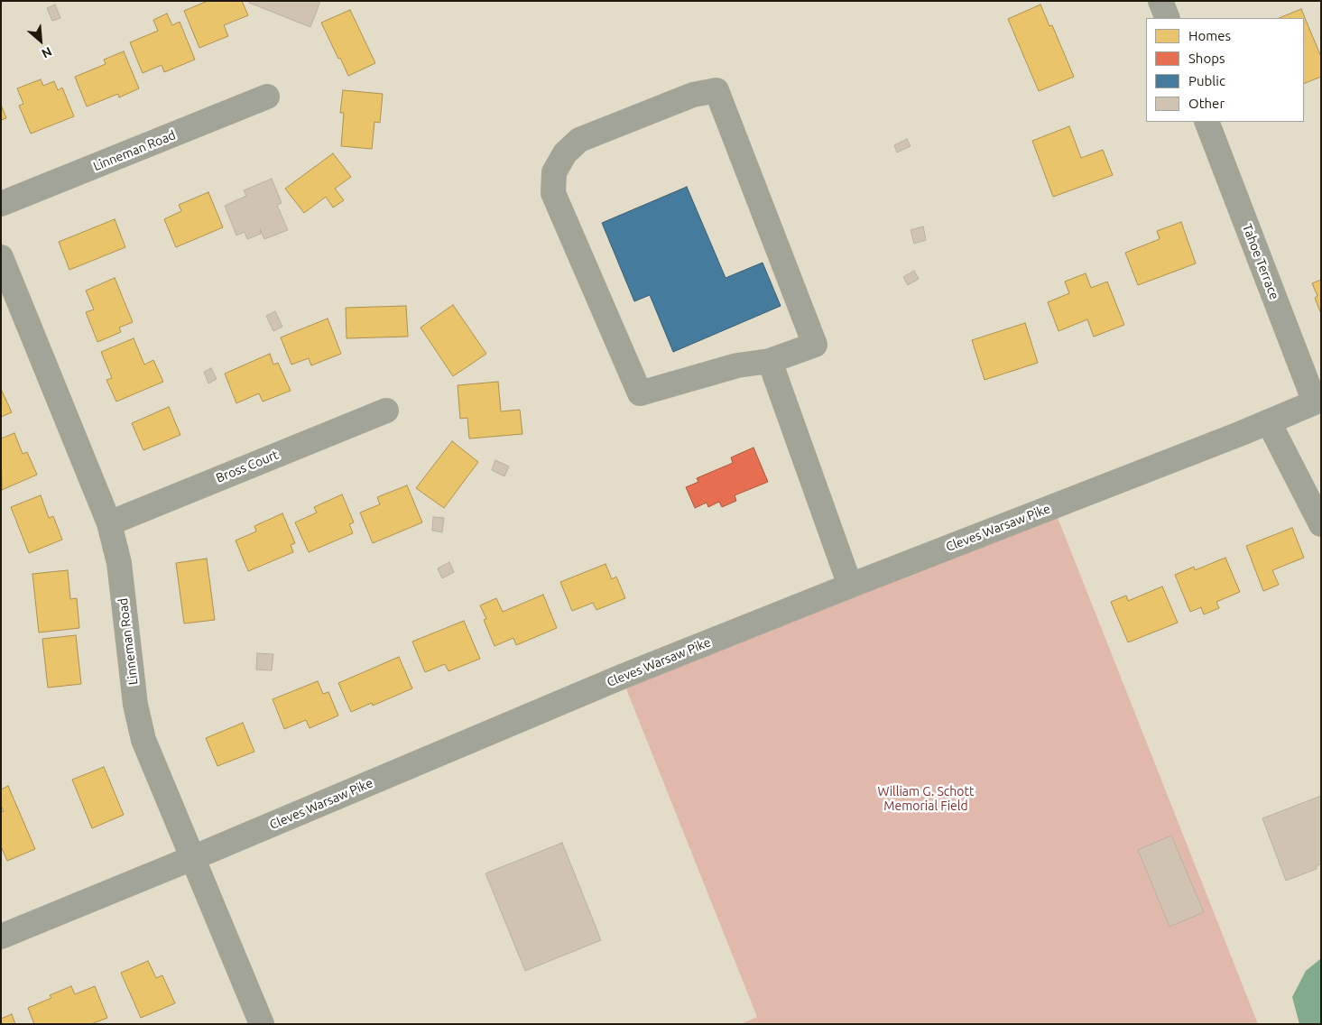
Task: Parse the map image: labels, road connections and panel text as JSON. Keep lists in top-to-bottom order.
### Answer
{
  "streets": {
    "street": [
      "Linneman Road",
      "Tahoe Terrace",
      "Bross Court",
      "Cleves Warsaw Pike"
    ]
  },
  "crossings": [
    ["Linneman Road", "Bross Court"],
    ["Linneman Road", "Cleves Warsaw Pike"],
    ["Tahoe Terrace", "Cleves Warsaw Pike"]
  ],
  "parks": ["William G. Schott Memorial Field"],
  "legend": [
    "Homes",
    "Shops",
    "Public",
    "Other"
  ],
  "north": "bottom right"
}
